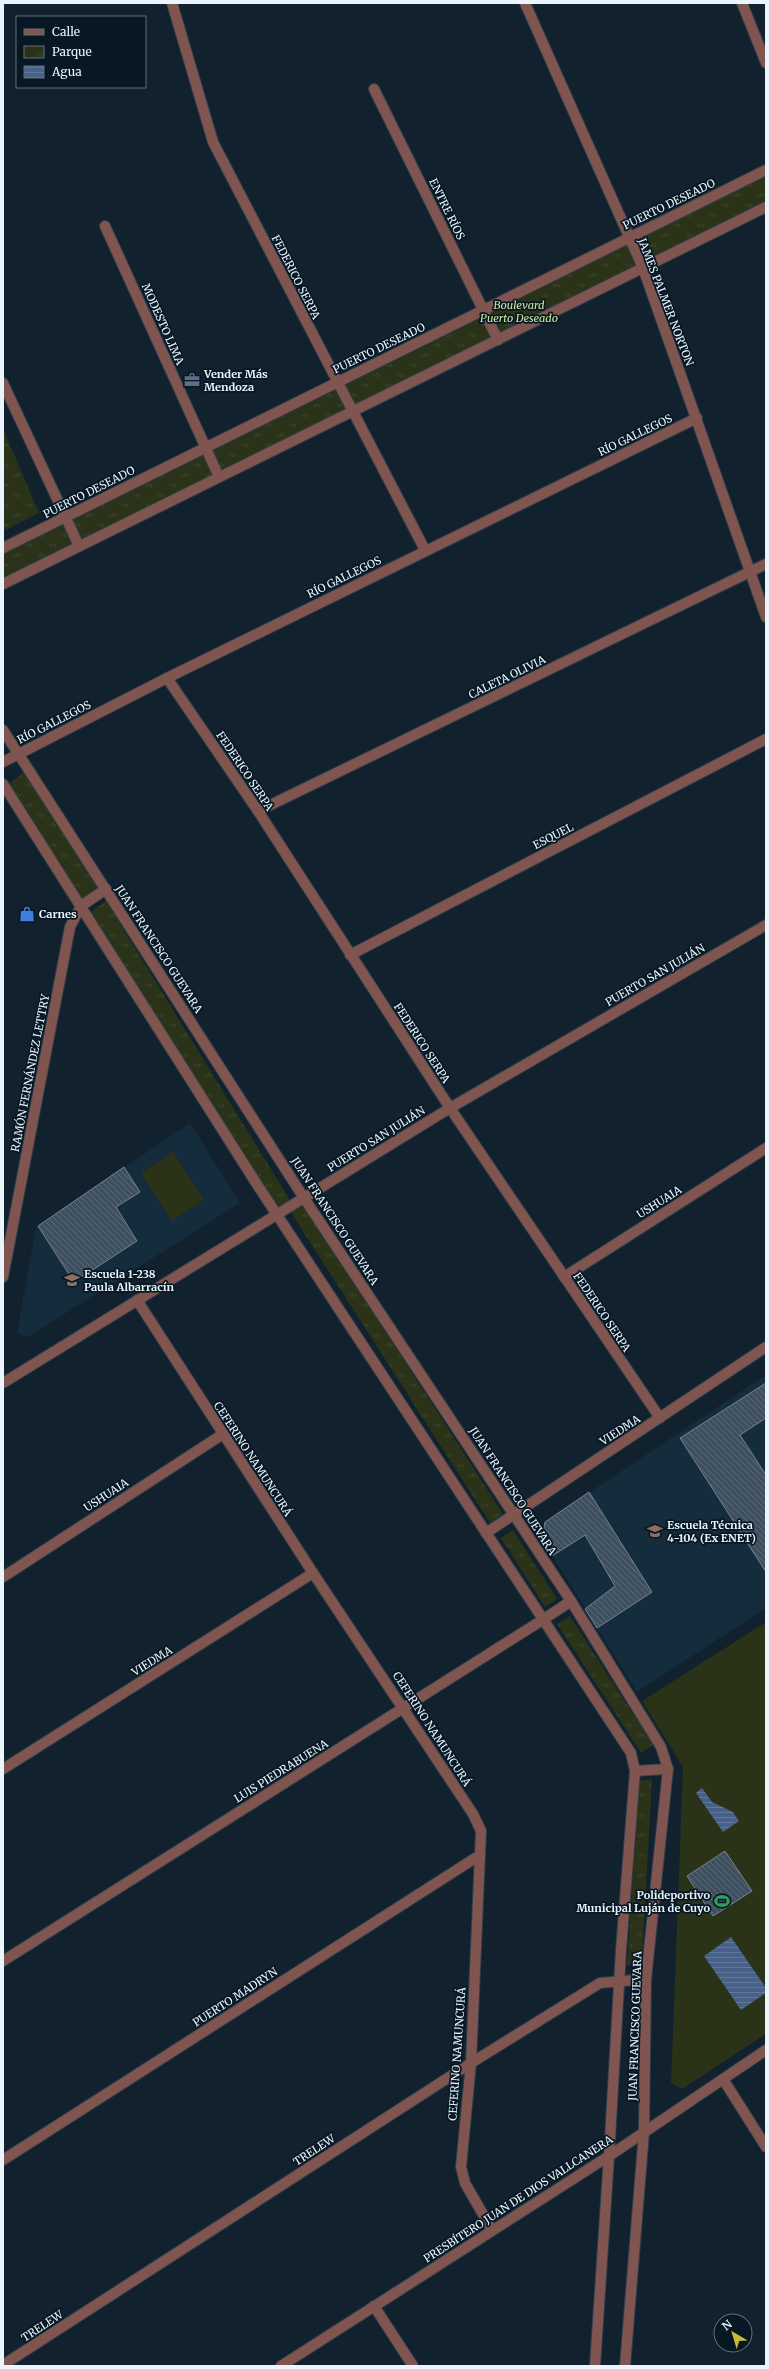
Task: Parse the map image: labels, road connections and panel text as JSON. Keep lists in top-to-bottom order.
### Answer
{
  "streets": {
    "street": [
      "PUERTO DESEADO",
      "ENTRE RÍOS",
      "FEDERICO SERPA",
      "JAMES PALMER NORTON",
      "MODESTO LIMA",
      "RÍO GALLEGOS",
      "CALETA OLIVIA",
      "ESQUEL",
      "JUAN FRANCISCO GUEVARA",
      "PUERTO SAN JULIÁN",
      "RAMÓN FERNÁNDEZ LETTRY",
      "USHUAIA",
      "VIEDMA",
      "CEFERINO NAMUNCURÁ",
      "LUIS PIEDRABUENA",
      "PUERTO MADRYN",
      "TRELEW",
      "PRESBÍTERO JUAN DE DIOS VALLCANERA"
    ]
  },
  "crossings": [
    ["PUERTO DESEADO", "ENTRE RÍOS"],
    ["PUERTO DESEADO", "FEDERICO SERPA"],
    ["PUERTO DESEADO", "JAMES PALMER NORTON"],
    ["PUERTO DESEADO", "MODESTO LIMA"],
    ["FEDERICO SERPA", "RÍO GALLEGOS"],
    ["FEDERICO SERPA", "CALETA OLIVIA"],
    ["FEDERICO SERPA", "ESQUEL"],
    ["FEDERICO SERPA", "PUERTO SAN JULIÁN"],
    ["FEDERICO SERPA", "USHUAIA"],
    ["FEDERICO SERPA", "VIEDMA"],
    ["JAMES PALMER NORTON", "RÍO GALLEGOS"],
    ["JAMES PALMER NORTON", "CALETA OLIVIA"],
    ["RÍO GALLEGOS", "JUAN FRANCISCO GUEVARA"],
    ["JUAN FRANCISCO GUEVARA", "PUERTO SAN JULIÁN"],
    ["JUAN FRANCISCO GUEVARA", "RAMÓN FERNÁNDEZ LETTRY"],
    ["JUAN FRANCISCO GUEVARA", "VIEDMA"],
    ["JUAN FRANCISCO GUEVARA", "LUIS PIEDRABUENA"],
    ["JUAN FRANCISCO GUEVARA", "TRELEW"],
    ["JUAN FRANCISCO GUEVARA", "PRESBÍTERO JUAN DE DIOS VALLCANERA"],
    ["PUERTO SAN JULIÁN", "CEFERINO NAMUNCURÁ"],
    ["USHUAIA", "CEFERINO NAMUNCURÁ"],
    ["VIEDMA", "CEFERINO NAMUNCURÁ"],
    ["CEFERINO NAMUNCURÁ", "LUIS PIEDRABUENA"],
    ["CEFERINO NAMUNCURÁ", "PUERTO MADRYN"],
    ["CEFERINO NAMUNCURÁ", "TRELEW"],
    ["CEFERINO NAMUNCURÁ", "PRESBÍTERO JUAN DE DIOS VALLCANERA"]
  ],
  "parks": ["Boulevard Puerto Deseado"],
  "places": {
    "office": ["Vender Más Mendoza"],
    "shop": ["Carnes"],
    "school or university": ["Escuela 1-238 Paula Albarracín", "Escuela Técnica 4-104 (Ex ENET)"],
    "sports": ["Polideportivo Municipal Luján de Cuyo"]
  },
  "legend": ["Calle", "Parque", "Agua"],
  "north": "top left"
}
